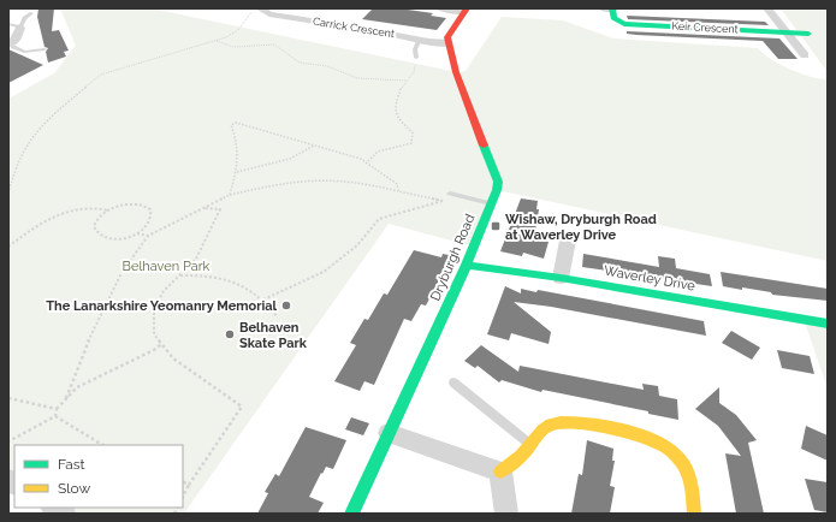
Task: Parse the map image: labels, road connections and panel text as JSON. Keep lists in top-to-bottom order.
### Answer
{
  "streets": {
    "street": [
      "Carrick Crescent",
      "Keir Crescent",
      "Dryburgh Road",
      "Waverley Drive"
    ]
  },
  "crossings": [
    ["Carrick Crescent", "Dryburgh Road"],
    ["Dryburgh Road", "Waverley Drive"]
  ],
  "parks": ["Belhaven Park"],
  "places": {
    "transit": ["Wishaw, Dryburgh Road at Waverley Drive"],
    "other": ["The Lanarkshire Yeomanry Memorial", "Belhaven Skate Park"]
  },
  "legend": ["Fast", "Slow"]
}
